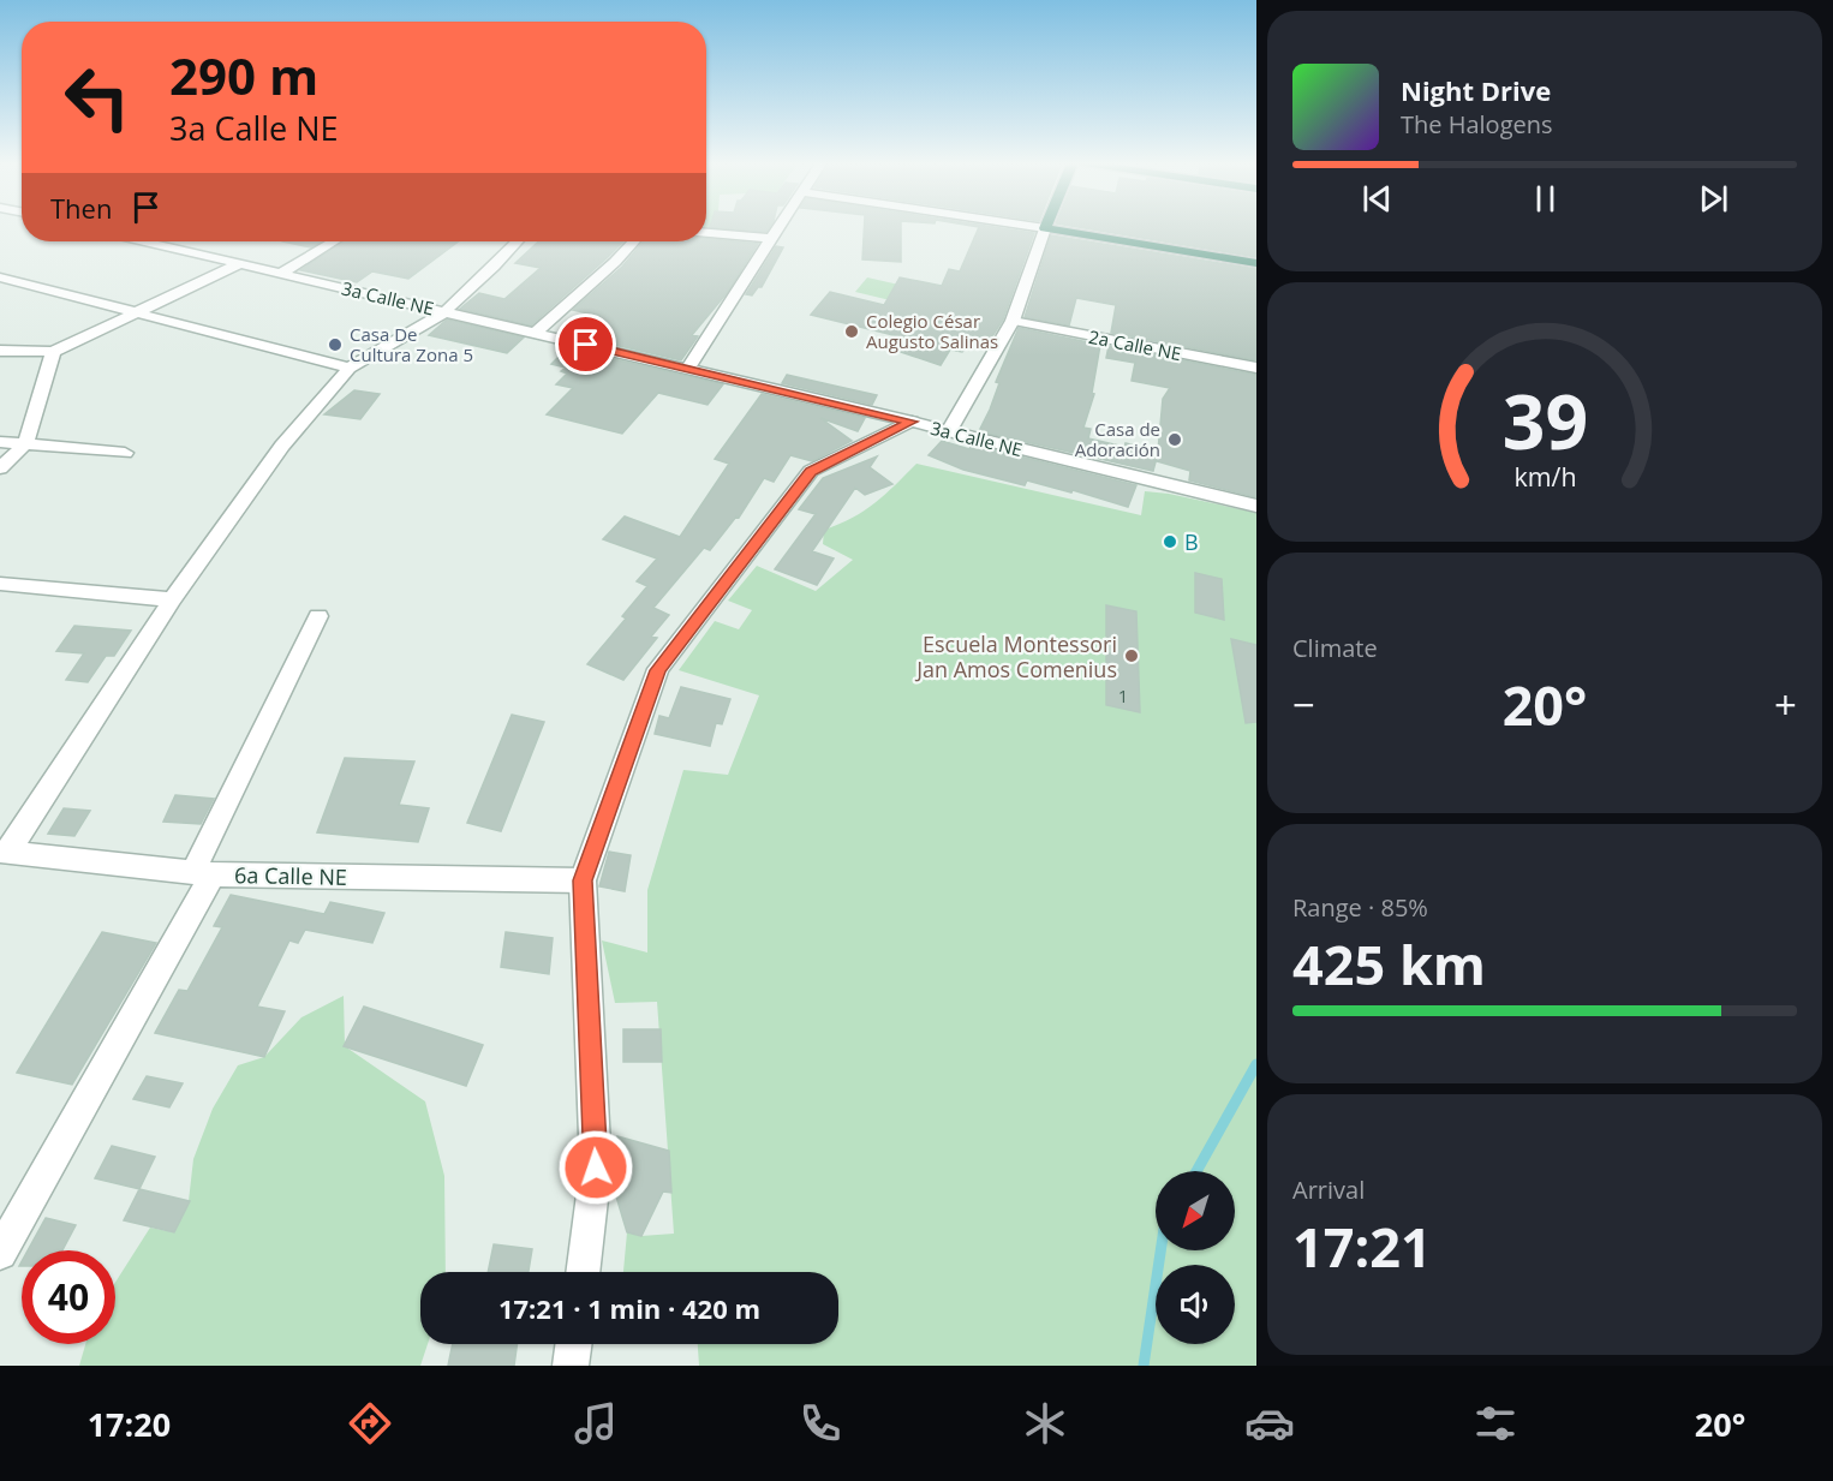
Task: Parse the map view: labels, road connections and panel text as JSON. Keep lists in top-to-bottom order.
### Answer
{
  "streets": {
    "street": ["3a Calle NE", "2a Calle NE", "6a Calle NE"]
  },
  "places": [
    "Colegio César Augusto Salinas",
    "Casa De Cultura Zona 5",
    "Casa de Adoración",
    "B",
    "Escuela Montessori Jan Amos Comenius"
  ],
  "house_numbers": ["1"],
  "north": "bottom left",
  "page": {
    "turn": ["290 m", "3a Calle NE"],
    "song": ["Night Drive", "The Halogens"],
    "then": "Then",
    "tile": [
      "Climate",
      ["Range · 85%", "425 km"],
      ["Arrival", "17:21"]
    ],
    "heat": ["−", "20°", "+"],
    "limit": "40",
    "trip": "17:21 · 1 min · 420 m",
    "tabs": ["17:20", "20°"],
    "gauge": ["39", "km/h"]
  }
}
